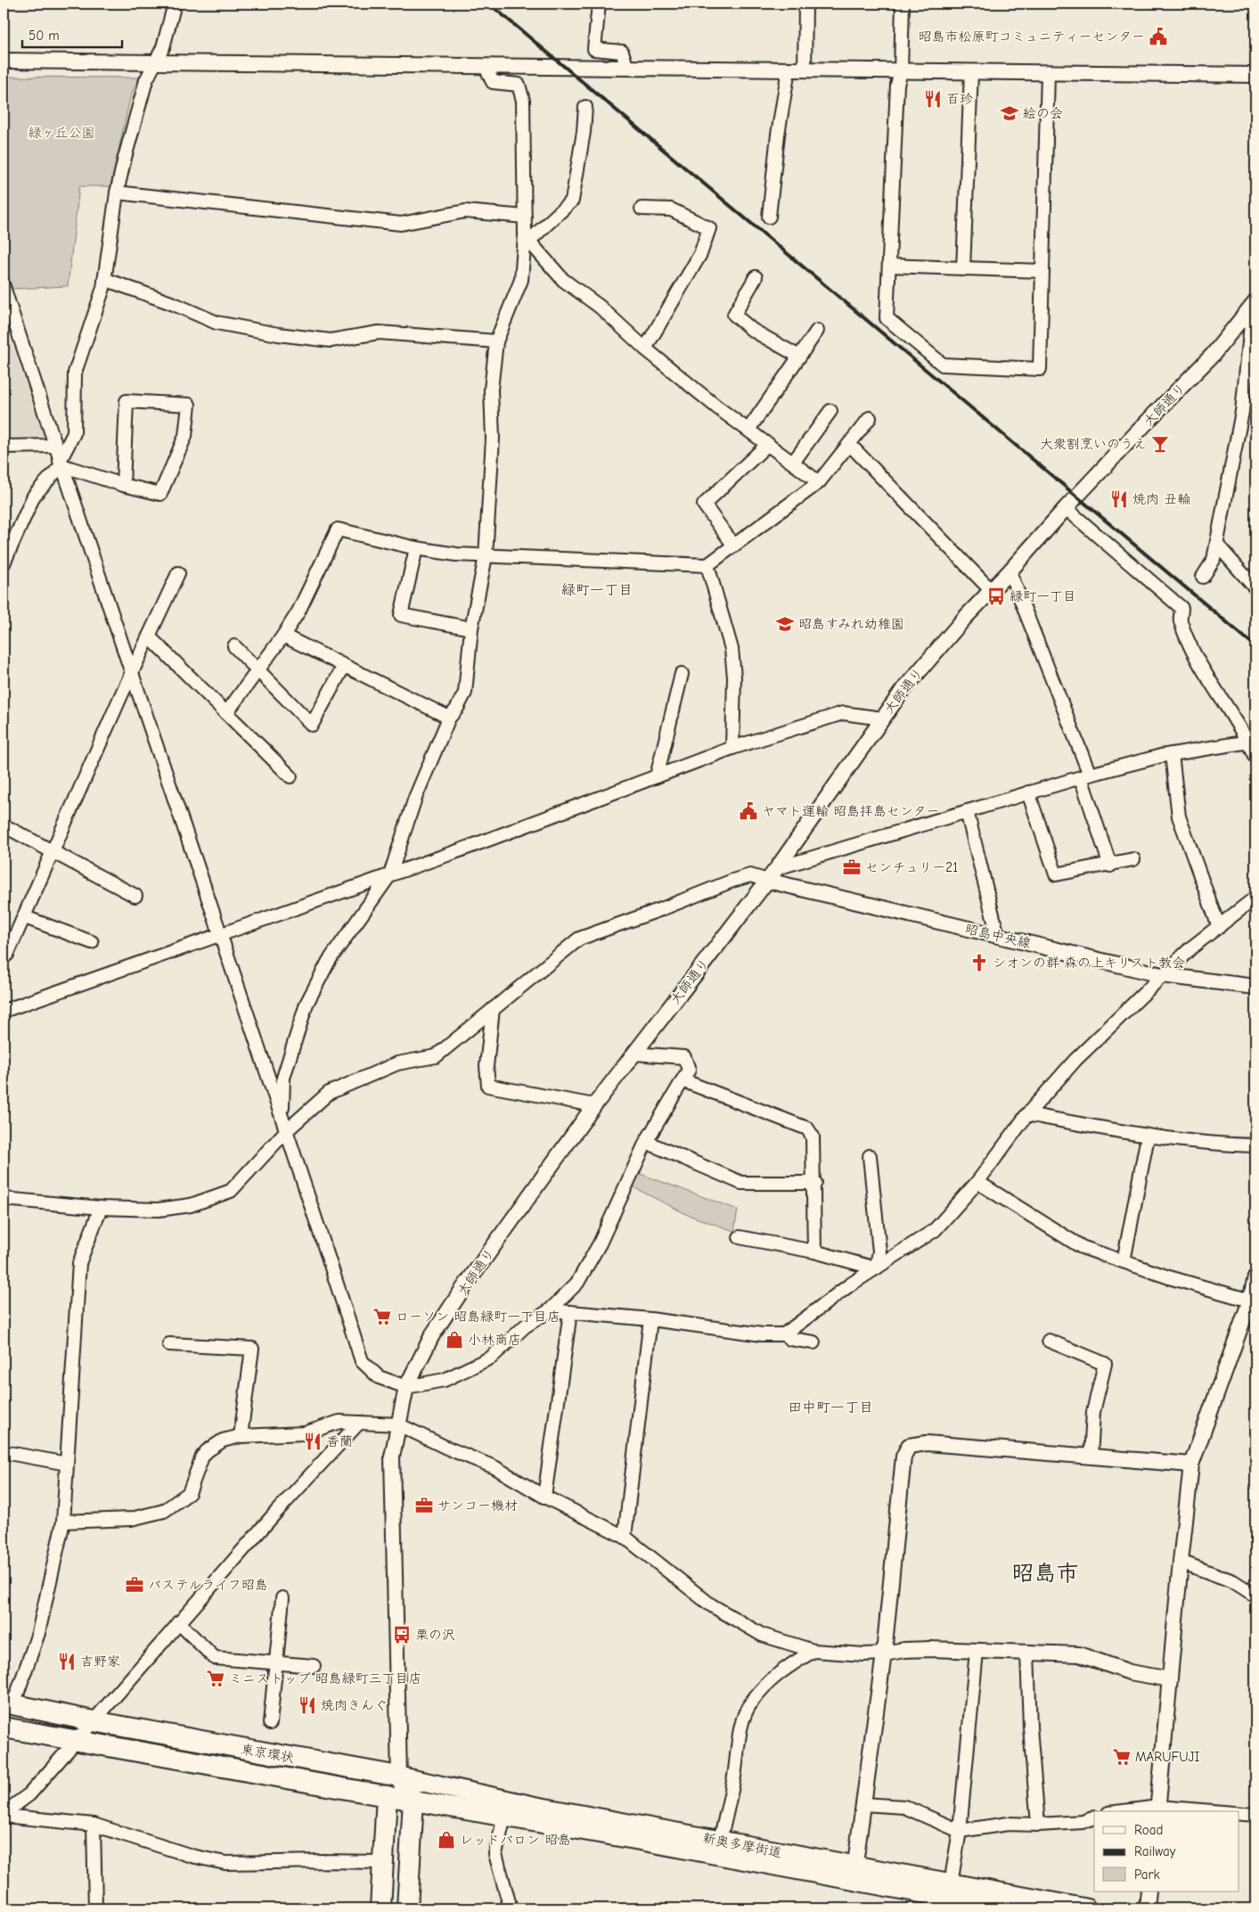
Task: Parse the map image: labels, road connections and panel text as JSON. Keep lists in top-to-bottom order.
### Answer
{
  "streets": {
    "highway": ["東京環状"],
    "main road": ["新奥多摩街道"],
    "street": ["大師通り", "昭島中央線"]
  },
  "crossings": [
    ["大師通り", "昭島中央線"],
    ["大師通り", "東京環状"],
    ["大師通り", "新奥多摩街道"],
    ["東京環状", "新奥多摩街道"]
  ],
  "districts": ["緑町一丁目", "田中町一丁目", "昭島市"],
  "parks": ["緑ヶ丘公園"],
  "places": {
    "public building": ["昭島市松原町コミュニティーセンター", "ヤマト運輸 昭島拝島センター"],
    "restaurant": [
      "百珍",
      "焼肉 丑輪",
      "香蘭",
      "吉野家",
      "焼肉きんぐ"
    ],
    "school or university": ["絵の会", "昭島すみれ幼稚園"],
    "bar": ["大衆割烹いのうえ"],
    "bus stop": ["緑町一丁目", "栗の沢"],
    "office": ["センチュリー21", "サンコー機材", "パステルライフ昭島"],
    "church": ["シオンの群 森の上キリスト教会"],
    "supermarket": ["ローソン 昭島緑町一丁目店", "ミニストップ 昭島緑町三丁目店", "MARUFUJI"],
    "shop": ["小林商店", "レッドバロン 昭島"]
  },
  "legend": ["Road", "Railway", "Park"],
  "scale_bar": "50 m"
}
